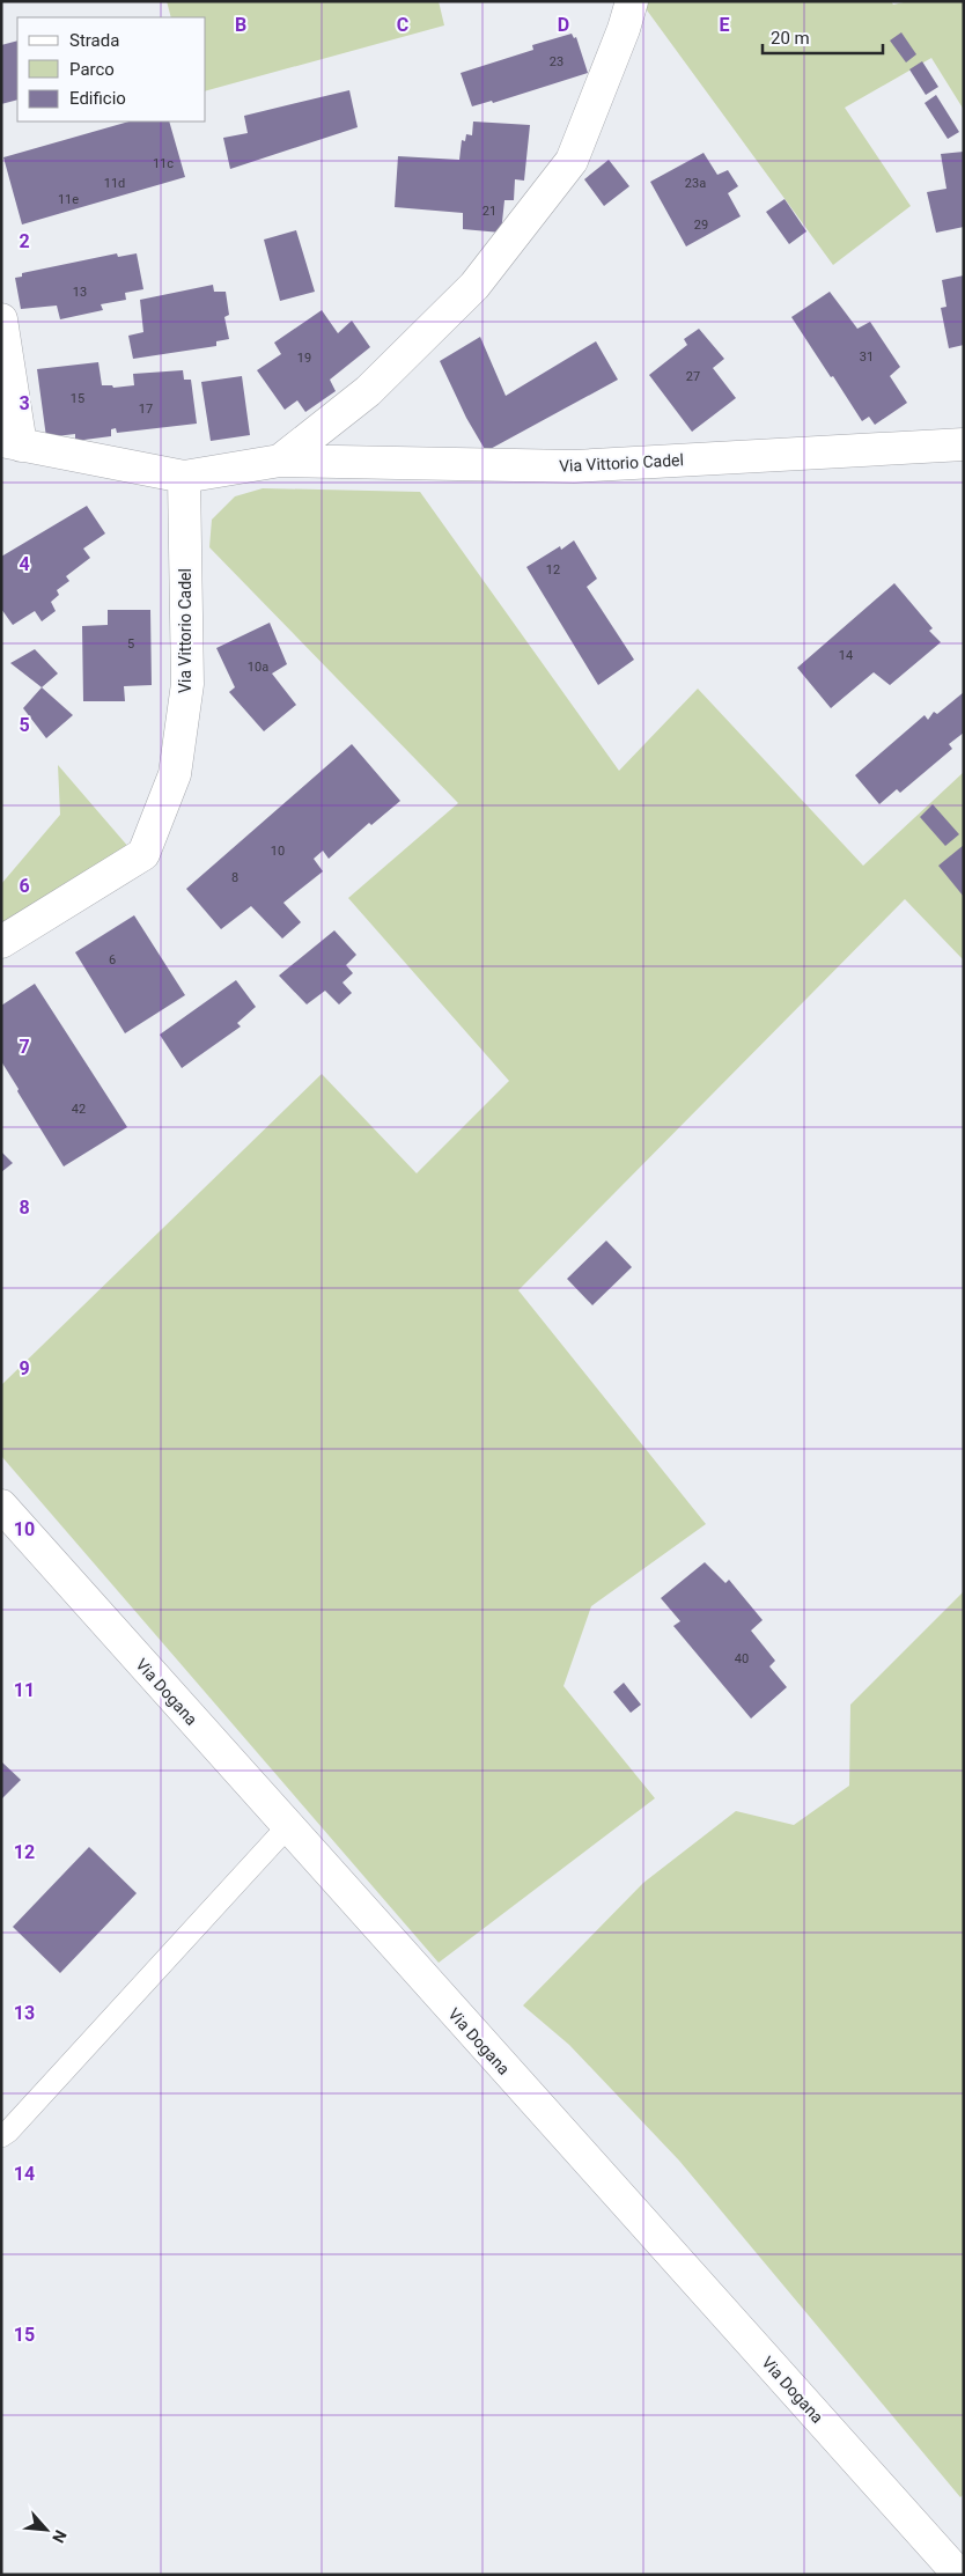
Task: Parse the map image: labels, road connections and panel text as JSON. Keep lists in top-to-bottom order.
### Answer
{
  "streets": {
    "street": ["Via Vittorio Cadel", "Via Dogana"]
  },
  "house_numbers": [
    "23",
    "11c",
    "11d",
    "23a",
    "11e",
    "21",
    "29",
    "13",
    "31",
    "19",
    "27",
    "15",
    "17",
    "12",
    "5",
    "14",
    "10a",
    "10",
    "8",
    "6",
    "42",
    "40"
  ],
  "legend": ["Strada", "Parco", "Edificio"],
  "scale_bar": "20 m",
  "north": "bottom right",
  "grid": {
    "columns": [
      "B",
      "C",
      "D",
      "E"
    ],
    "rows": [
      "2",
      "3",
      "4",
      "5",
      "6",
      "7",
      "8",
      "9",
      "10",
      "11",
      "12",
      "13",
      "14",
      "15"
    ]
  }
}
